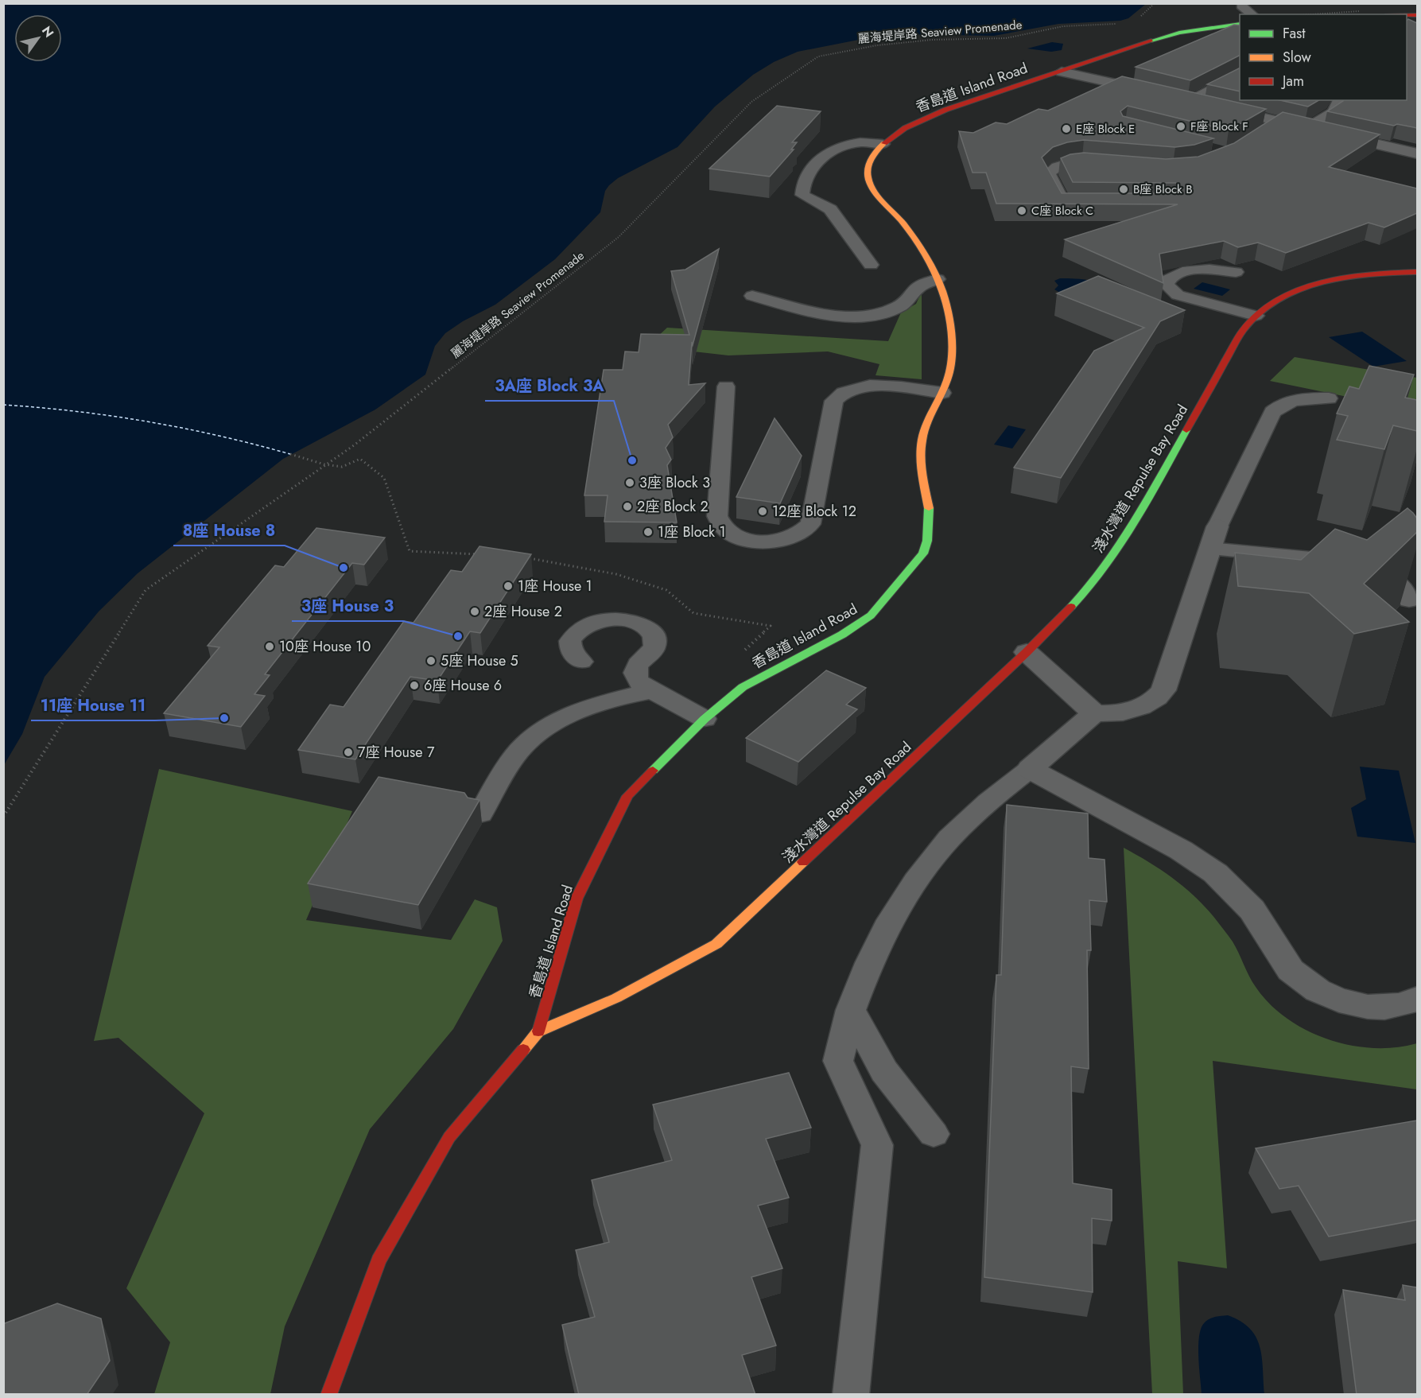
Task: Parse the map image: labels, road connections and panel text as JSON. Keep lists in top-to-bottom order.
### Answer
{
  "streets": {
    "main road": ["香島道 Island Road", "淺水灣道 Repulse Bay Road"],
    "path": ["麗海堤岸路 Seaview Promenade"]
  },
  "crossings": [
    ["香島道 Island Road", "淺水灣道 Repulse Bay Road"]
  ],
  "places": [
    "F座 Block F",
    "E座 Block E",
    "B座 Block B",
    "C座 Block C",
    "3A座 Block 3A",
    "3座 Block 3",
    "2座 Block 2",
    "12座 Block 12",
    "1座 Block 1",
    "8座 House 8",
    "1座 House 1",
    "2座 House 2",
    "3座 House 3",
    "10座 House 10",
    "5座 House 5",
    "6座 House 6",
    "11座 House 11",
    "7座 House 7"
  ],
  "legend": ["Fast", "Slow", "Jam"],
  "north": "top right"
}
